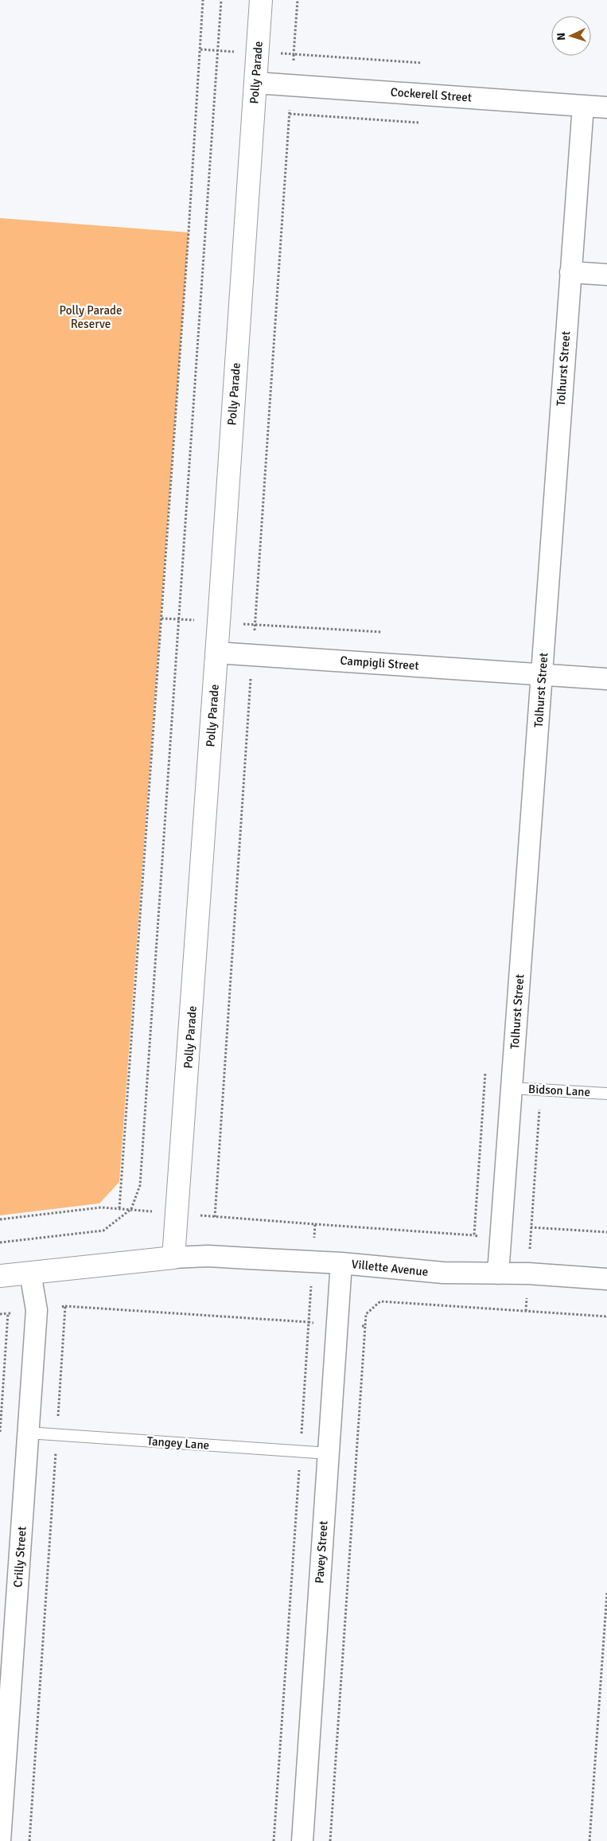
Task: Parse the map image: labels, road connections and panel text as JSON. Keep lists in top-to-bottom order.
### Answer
{
  "streets": {
    "street": [
      "Polly Parade",
      "Cockerell Street",
      "Tolhurst Street",
      "Campigli Street",
      "Villette Avenue",
      "Pavey Street",
      "Crilly Street"
    ],
    "lane": ["Bidson Lane", "Tangey Lane"]
  },
  "crossings": [
    ["Polly Parade", "Cockerell Street"],
    ["Polly Parade", "Campigli Street"],
    ["Polly Parade", "Villette Avenue"],
    ["Cockerell Street", "Tolhurst Street"],
    ["Tolhurst Street", "Campigli Street"],
    ["Tolhurst Street", "Bidson Lane"],
    ["Tolhurst Street", "Villette Avenue"],
    ["Villette Avenue", "Pavey Street"],
    ["Tangey Lane", "Pavey Street"],
    ["Tangey Lane", "Crilly Street"]
  ],
  "parks": ["Polly Parade Reserve"],
  "north": "left"
}
